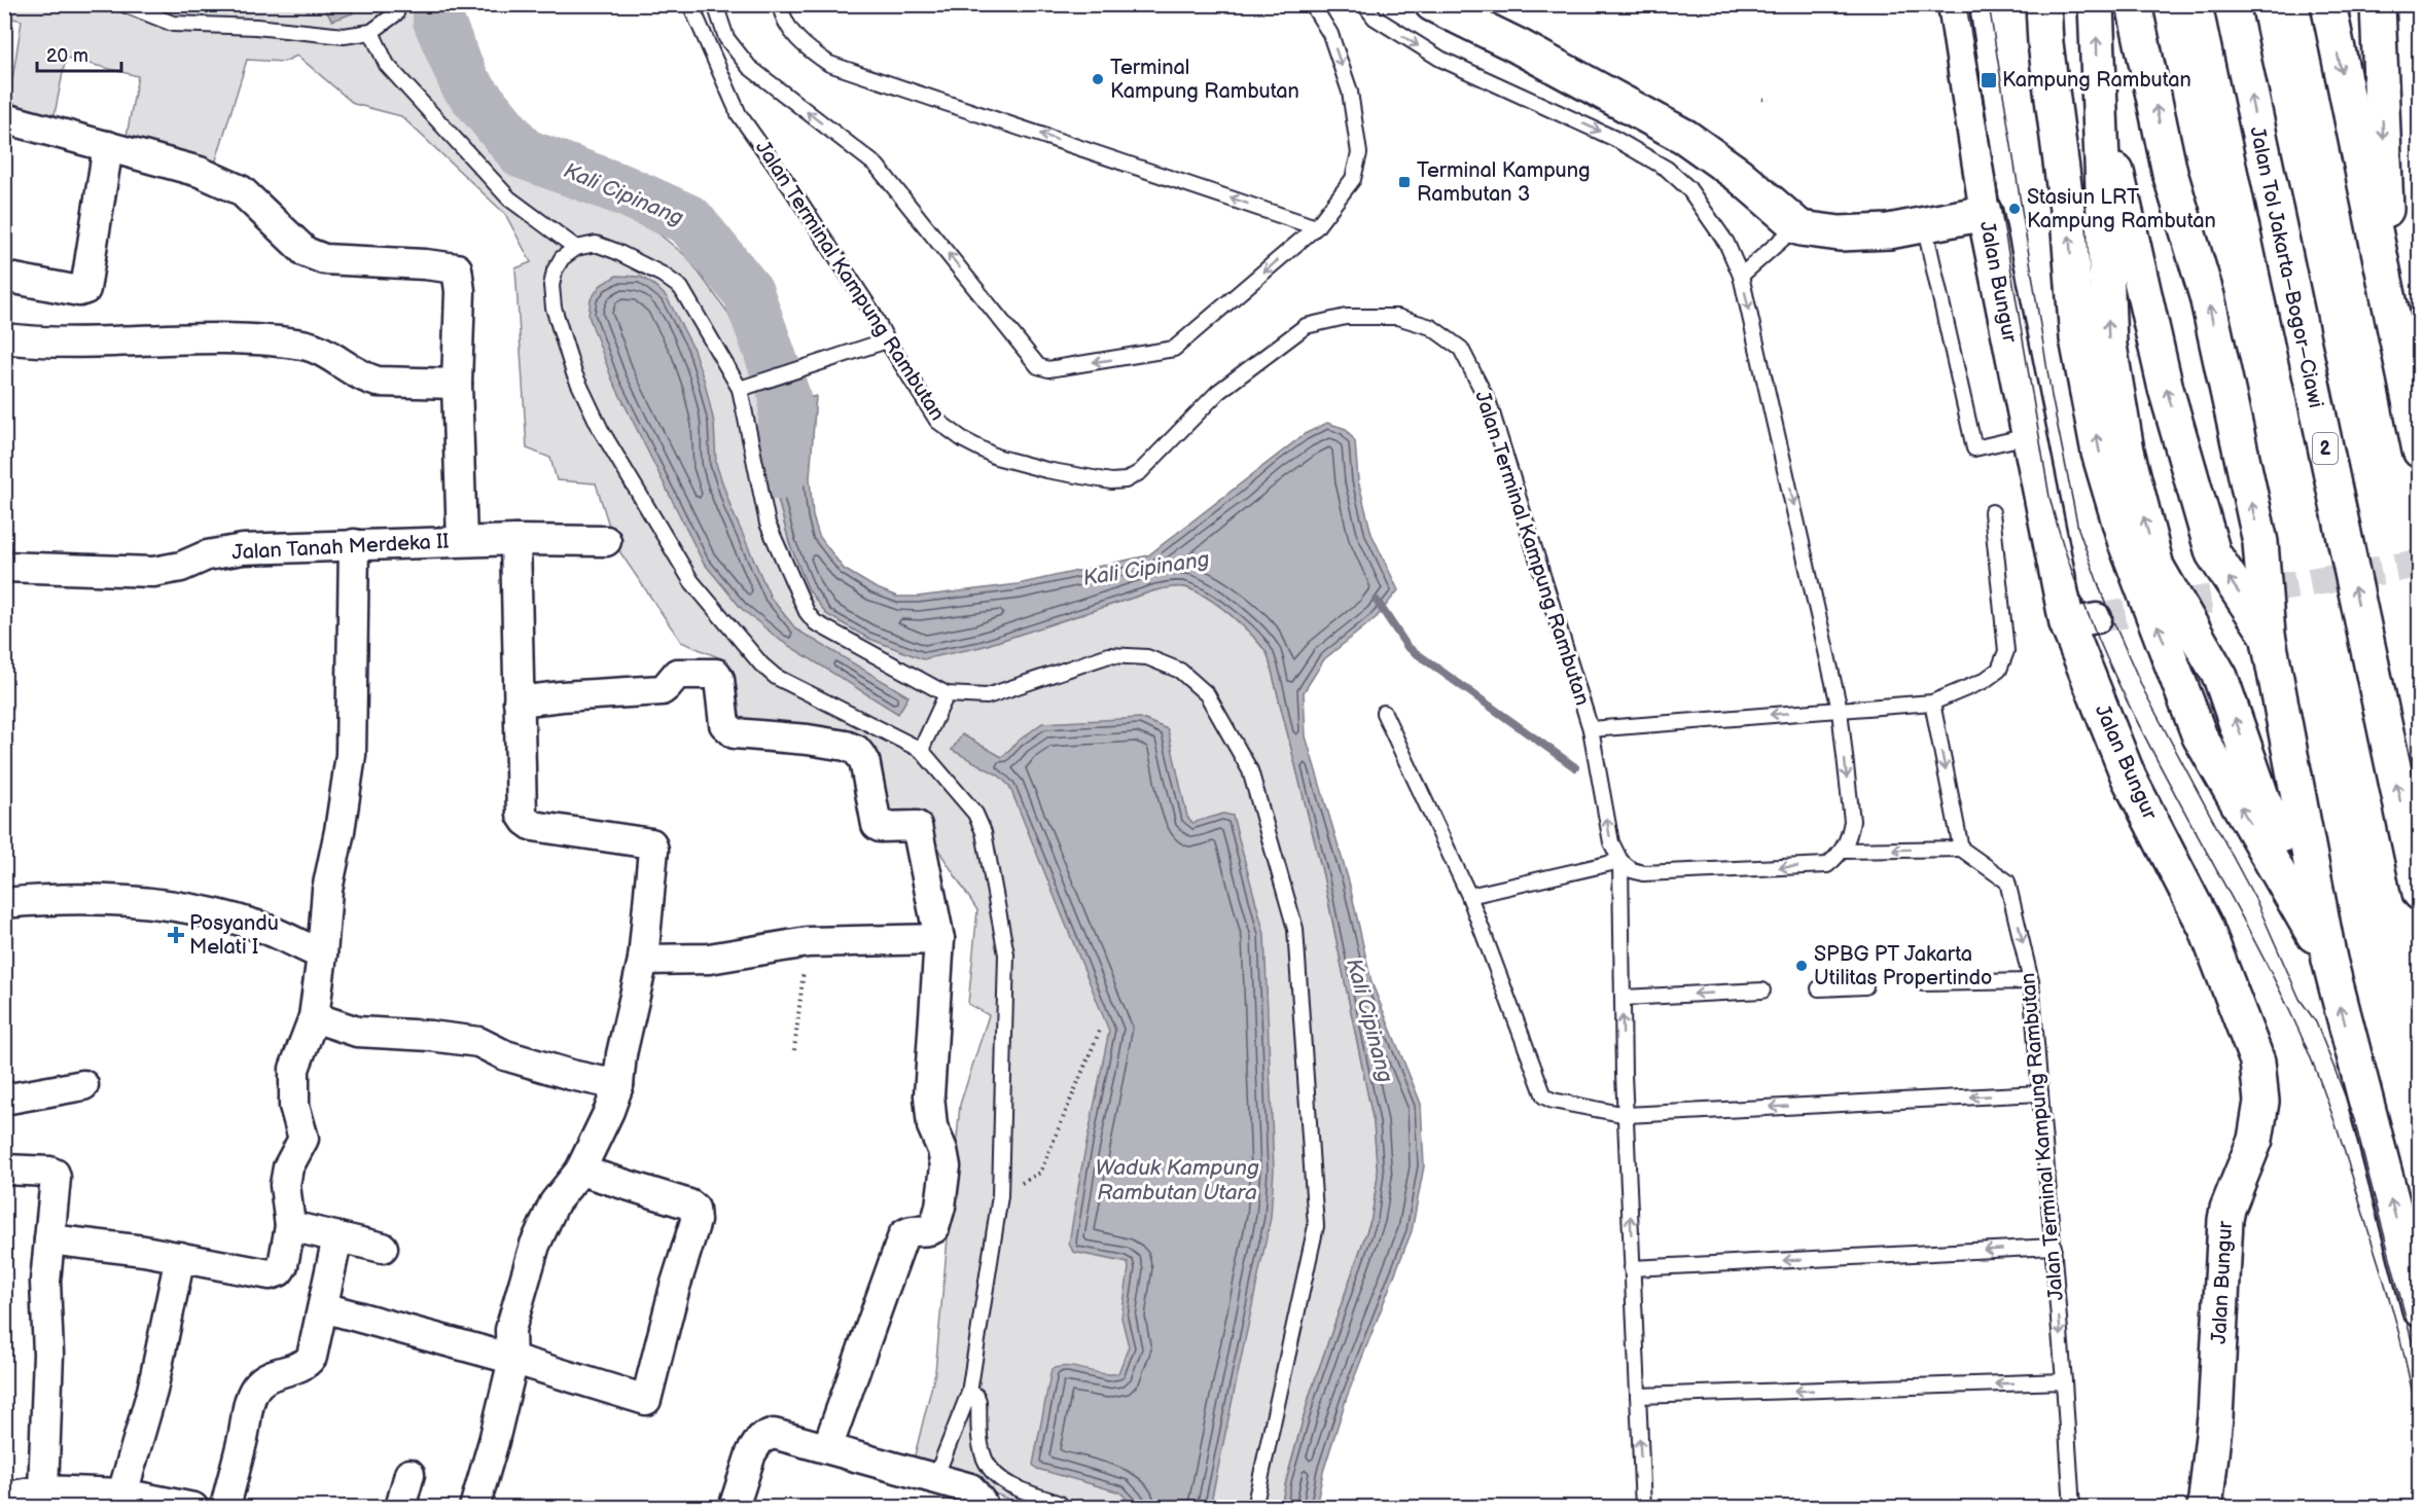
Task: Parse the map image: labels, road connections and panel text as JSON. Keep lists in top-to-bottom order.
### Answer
{
  "streets": {
    "main road": ["Jalan Tol Jakarta–Bogor–Ciawi", "Jalan Bungur", "2"],
    "street": ["Jalan Tanah Merdeka II"],
    "lane": ["Jalan Terminal Kampung Rambutan"]
  },
  "water": ["Kali Cipinang", "Waduk Kampung Rambutan Utara"],
  "places": {
    "other": ["Terminal Kampung Rambutan", "Stasiun LRT Kampung Rambutan", "SPBG PT Jakarta Utilitas Propertindo"],
    "transit": ["Kampung Rambutan", "Terminal Kampung Rambutan 3"],
    "health": ["Posyandu Melati I"]
  },
  "scale_bar": "20 m"
}
